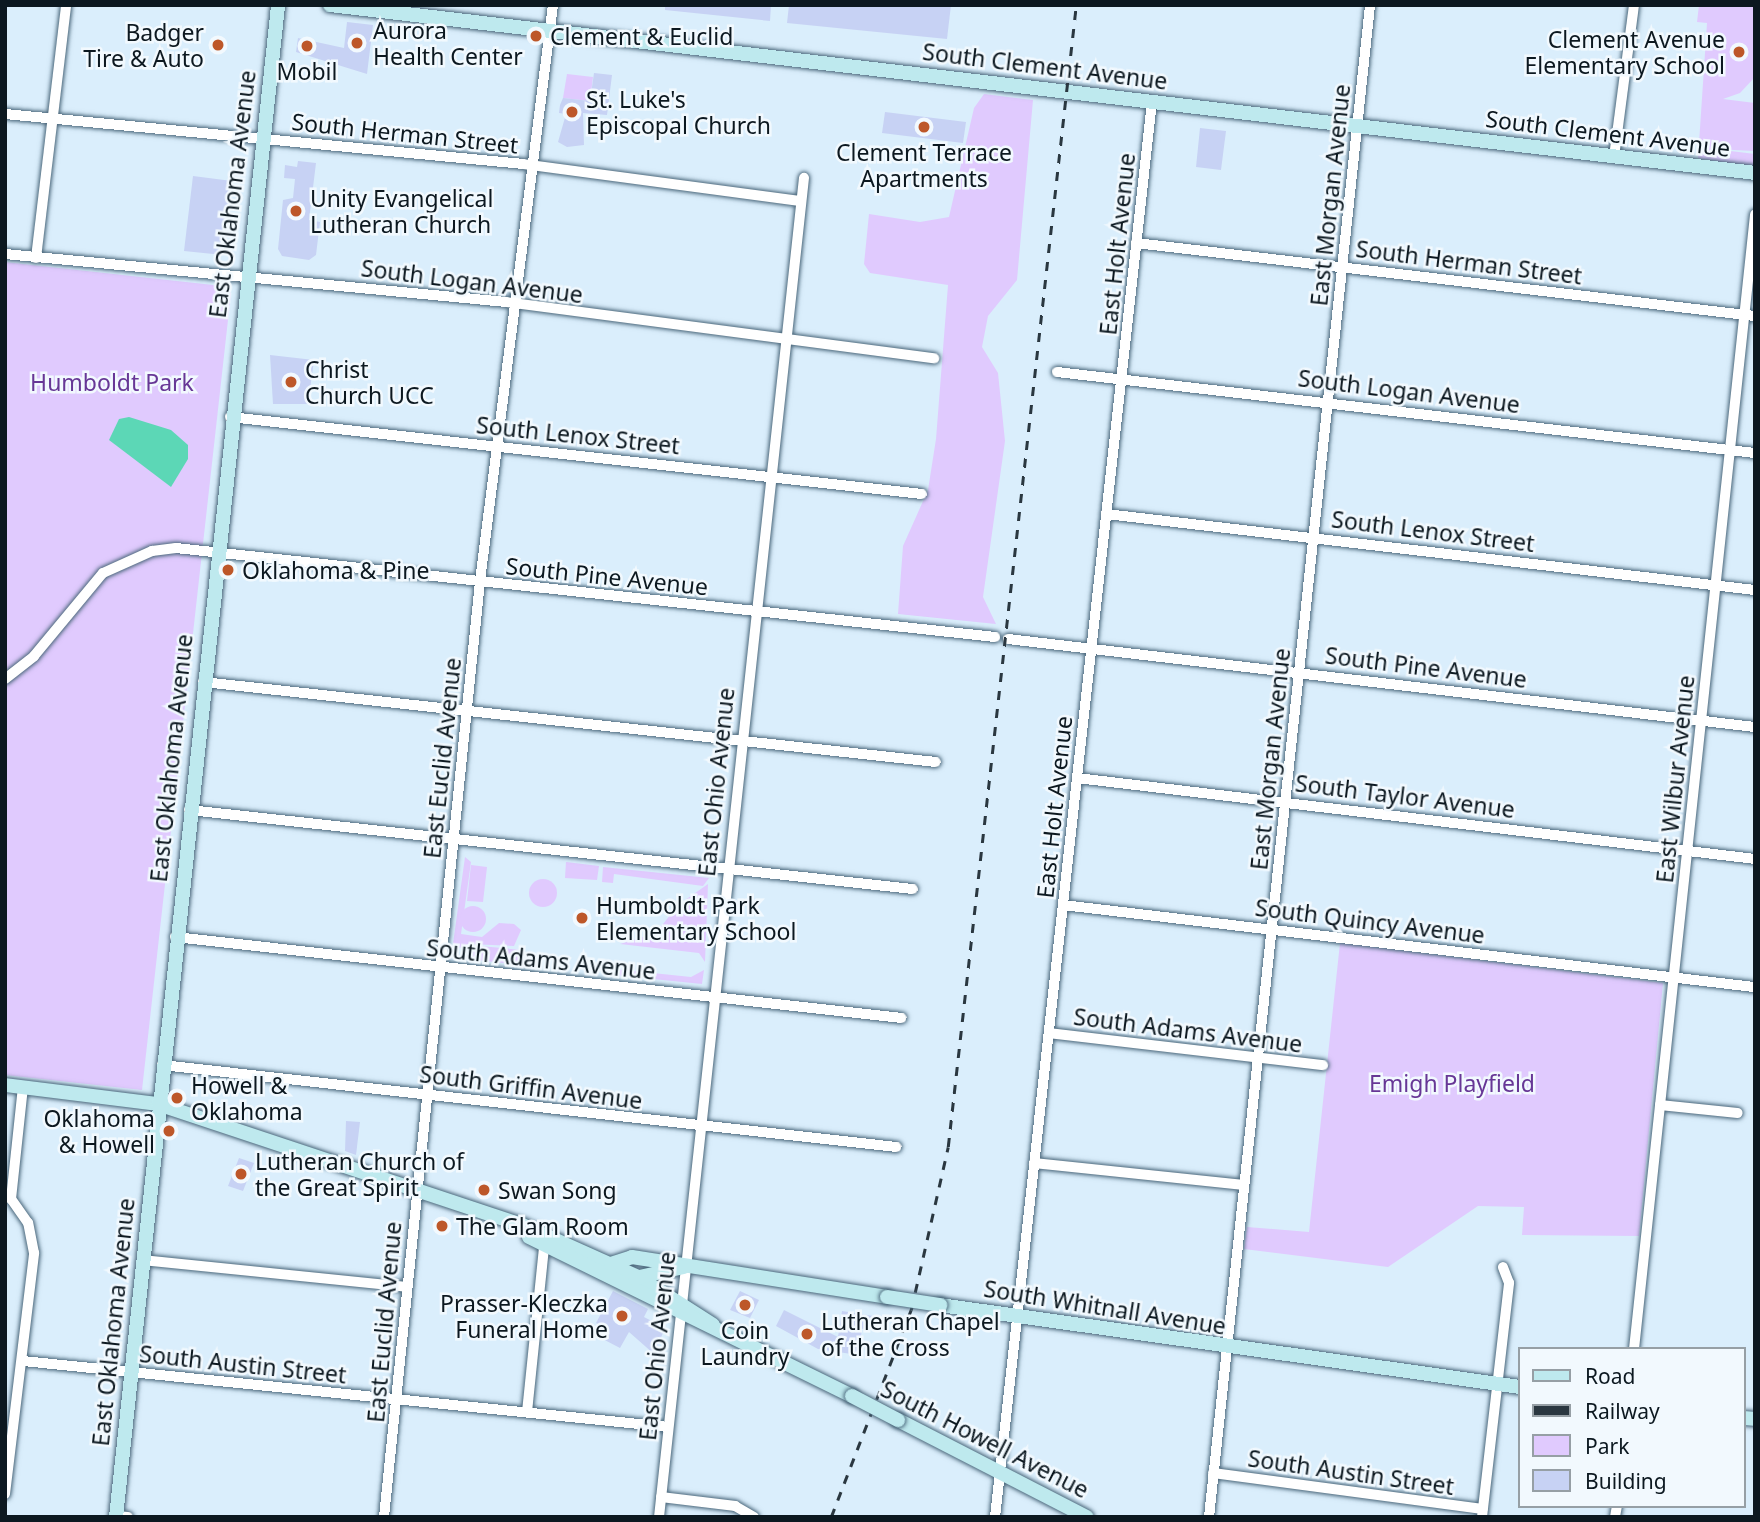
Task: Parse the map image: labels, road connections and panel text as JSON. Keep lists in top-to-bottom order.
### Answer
{
  "streets": {
    "street": [
      "South Clement Avenue",
      "South Herman Street",
      "East Oklahoma Avenue",
      "East Morgan Avenue",
      "East Holt Avenue",
      "South Logan Avenue",
      "South Lenox Street",
      "South Pine Avenue",
      "East Euclid Avenue",
      "East Wilbur Avenue",
      "East Ohio Avenue",
      "South Taylor Avenue",
      "South Quincy Avenue",
      "South Adams Avenue",
      "South Griffin Avenue",
      "South Whitnall Avenue",
      "South Austin Street",
      "South Howell Avenue"
    ]
  },
  "crossings": [
    ["South Clement Avenue", "East Morgan Avenue"],
    ["South Clement Avenue", "East Holt Avenue"],
    ["South Clement Avenue", "East Euclid Avenue"],
    ["South Herman Street", "East Oklahoma Avenue"],
    ["South Herman Street", "East Morgan Avenue"],
    ["South Herman Street", "East Holt Avenue"],
    ["South Herman Street", "East Euclid Avenue"],
    ["South Herman Street", "East Wilbur Avenue"],
    ["South Herman Street", "East Ohio Avenue"],
    ["East Oklahoma Avenue", "South Logan Avenue"],
    ["East Oklahoma Avenue", "South Lenox Street"],
    ["East Oklahoma Avenue", "South Pine Avenue"],
    ["East Oklahoma Avenue", "South Adams Avenue"],
    ["East Oklahoma Avenue", "South Griffin Avenue"],
    ["East Oklahoma Avenue", "South Austin Street"],
    ["East Oklahoma Avenue", "South Howell Avenue"],
    ["East Morgan Avenue", "South Logan Avenue"],
    ["East Morgan Avenue", "South Lenox Street"],
    ["East Morgan Avenue", "South Pine Avenue"],
    ["East Morgan Avenue", "South Taylor Avenue"],
    ["East Morgan Avenue", "South Quincy Avenue"],
    ["East Morgan Avenue", "South Adams Avenue"],
    ["East Morgan Avenue", "South Whitnall Avenue"],
    ["East Morgan Avenue", "South Austin Street"],
    ["East Holt Avenue", "South Logan Avenue"],
    ["East Holt Avenue", "South Lenox Street"],
    ["East Holt Avenue", "South Pine Avenue"],
    ["East Holt Avenue", "South Taylor Avenue"],
    ["East Holt Avenue", "South Quincy Avenue"],
    ["East Holt Avenue", "South Adams Avenue"],
    ["East Holt Avenue", "South Whitnall Avenue"],
    ["East Holt Avenue", "South Howell Avenue"],
    ["South Logan Avenue", "East Euclid Avenue"],
    ["South Logan Avenue", "East Wilbur Avenue"],
    ["South Logan Avenue", "East Ohio Avenue"],
    ["South Lenox Street", "East Euclid Avenue"],
    ["South Lenox Street", "East Wilbur Avenue"],
    ["South Lenox Street", "East Ohio Avenue"],
    ["South Pine Avenue", "East Euclid Avenue"],
    ["South Pine Avenue", "East Wilbur Avenue"],
    ["South Pine Avenue", "East Ohio Avenue"],
    ["East Euclid Avenue", "South Adams Avenue"],
    ["East Euclid Avenue", "South Griffin Avenue"],
    ["East Euclid Avenue", "South Austin Street"],
    ["East Euclid Avenue", "South Howell Avenue"],
    ["East Wilbur Avenue", "South Taylor Avenue"],
    ["East Wilbur Avenue", "South Quincy Avenue"],
    ["East Ohio Avenue", "South Adams Avenue"],
    ["East Ohio Avenue", "South Griffin Avenue"],
    ["East Ohio Avenue", "South Whitnall Avenue"],
    ["East Ohio Avenue", "South Austin Street"],
    ["East Ohio Avenue", "South Howell Avenue"],
    ["South Whitnall Avenue", "South Howell Avenue"]
  ],
  "parks": ["Humboldt Park", "Emigh Playfield"],
  "places": [
    "Clement & Euclid",
    "Aurora Health Center",
    "Badger Tire & Auto",
    "Mobil",
    "Clement Avenue Elementary School",
    "St. Luke's Episcopal Church",
    "Clement Terrace Apartments",
    "Unity Evangelical Lutheran Church",
    "Christ Church UCC",
    "Oklahoma & Pine",
    "Humboldt Park Elementary School",
    "Howell & Oklahoma",
    "Oklahoma & Howell",
    "Lutheran Church of the Great Spirit",
    "Swan Song",
    "The Glam Room",
    "Coin Laundry",
    "Prasser-Kleczka Funeral Home",
    "Lutheran Chapel of the Cross"
  ],
  "legend": [
    "Road",
    "Railway",
    "Park",
    "Building"
  ]
}
